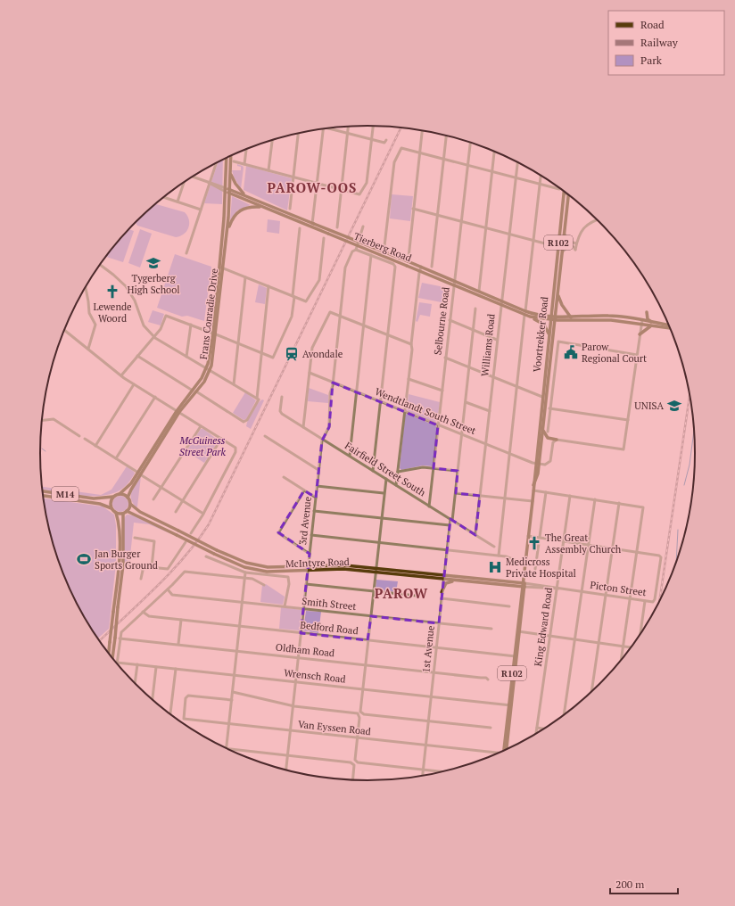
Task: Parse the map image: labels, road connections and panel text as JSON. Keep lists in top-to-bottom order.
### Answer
{
  "streets": {
    "main road": [
      "R102",
      "Tierberg Road",
      "Frans Conradie Drive",
      "Voortrekker Road",
      "M14",
      "McIntyre Road"
    ],
    "street": [
      "Selbourne Road",
      "Williams Road",
      "Wendtlandt South Street",
      "Fairfield Street South",
      "3rd Avenue",
      "Picton Street",
      "Smith Street",
      "King Edward Road",
      "Bedford Road",
      "1st Avenue",
      "Oldham Road",
      "Wrensch Road",
      "Van Eyssen Road"
    ]
  },
  "crossings": [
    ["Tierberg Road", "Frans Conradie Drive"],
    ["Tierberg Road", "Selbourne Road"],
    ["Tierberg Road", "Voortrekker Road"],
    ["Tierberg Road", "Williams Road"],
    ["Frans Conradie Drive", "M14"],
    ["Frans Conradie Drive", "McIntyre Road"],
    ["Selbourne Road", "Wendtlandt South Street"],
    ["Selbourne Road", "Fairfield Street South"],
    ["Voortrekker Road", "Wendtlandt South Street"],
    ["Voortrekker Road", "McIntyre Road"],
    ["Voortrekker Road", "Picton Street"],
    ["Voortrekker Road", "Bedford Road"],
    ["Voortrekker Road", "Wrensch Road"],
    ["Williams Road", "Wendtlandt South Street"],
    ["Williams Road", "Fairfield Street South"],
    ["Wendtlandt South Street", "3rd Avenue"],
    ["Wendtlandt South Street", "1st Avenue"],
    ["Fairfield Street South", "3rd Avenue"],
    ["Fairfield Street South", "1st Avenue"],
    ["M14", "McIntyre Road"],
    ["3rd Avenue", "McIntyre Road"],
    ["3rd Avenue", "Smith Street"],
    ["3rd Avenue", "Bedford Road"],
    ["3rd Avenue", "Oldham Road"],
    ["3rd Avenue", "Wrensch Road"],
    ["3rd Avenue", "Van Eyssen Road"],
    ["McIntyre Road", "Picton Street"],
    ["McIntyre Road", "1st Avenue"],
    ["Picton Street", "King Edward Road"],
    ["Smith Street", "1st Avenue"],
    ["Bedford Road", "1st Avenue"],
    ["1st Avenue", "Oldham Road"],
    ["1st Avenue", "Wrensch Road"],
    ["1st Avenue", "Van Eyssen Road"]
  ],
  "districts": ["PAROW-OOS", "PAROW"],
  "parks": ["McGuiness Street Park"],
  "places": {
    "school or university": ["Tygerberg High School", "UNISA"],
    "church": ["Lewende Woord", "The Great Assembly Church"],
    "public building": ["Parow Regional Court"],
    "station": ["Avondale"],
    "sports": ["Jan Burger Sports Ground"],
    "hospital": ["Medicross Private Hospital"]
  },
  "legend": ["Road", "Railway", "Park"],
  "scale_bar": "200 m"
}
